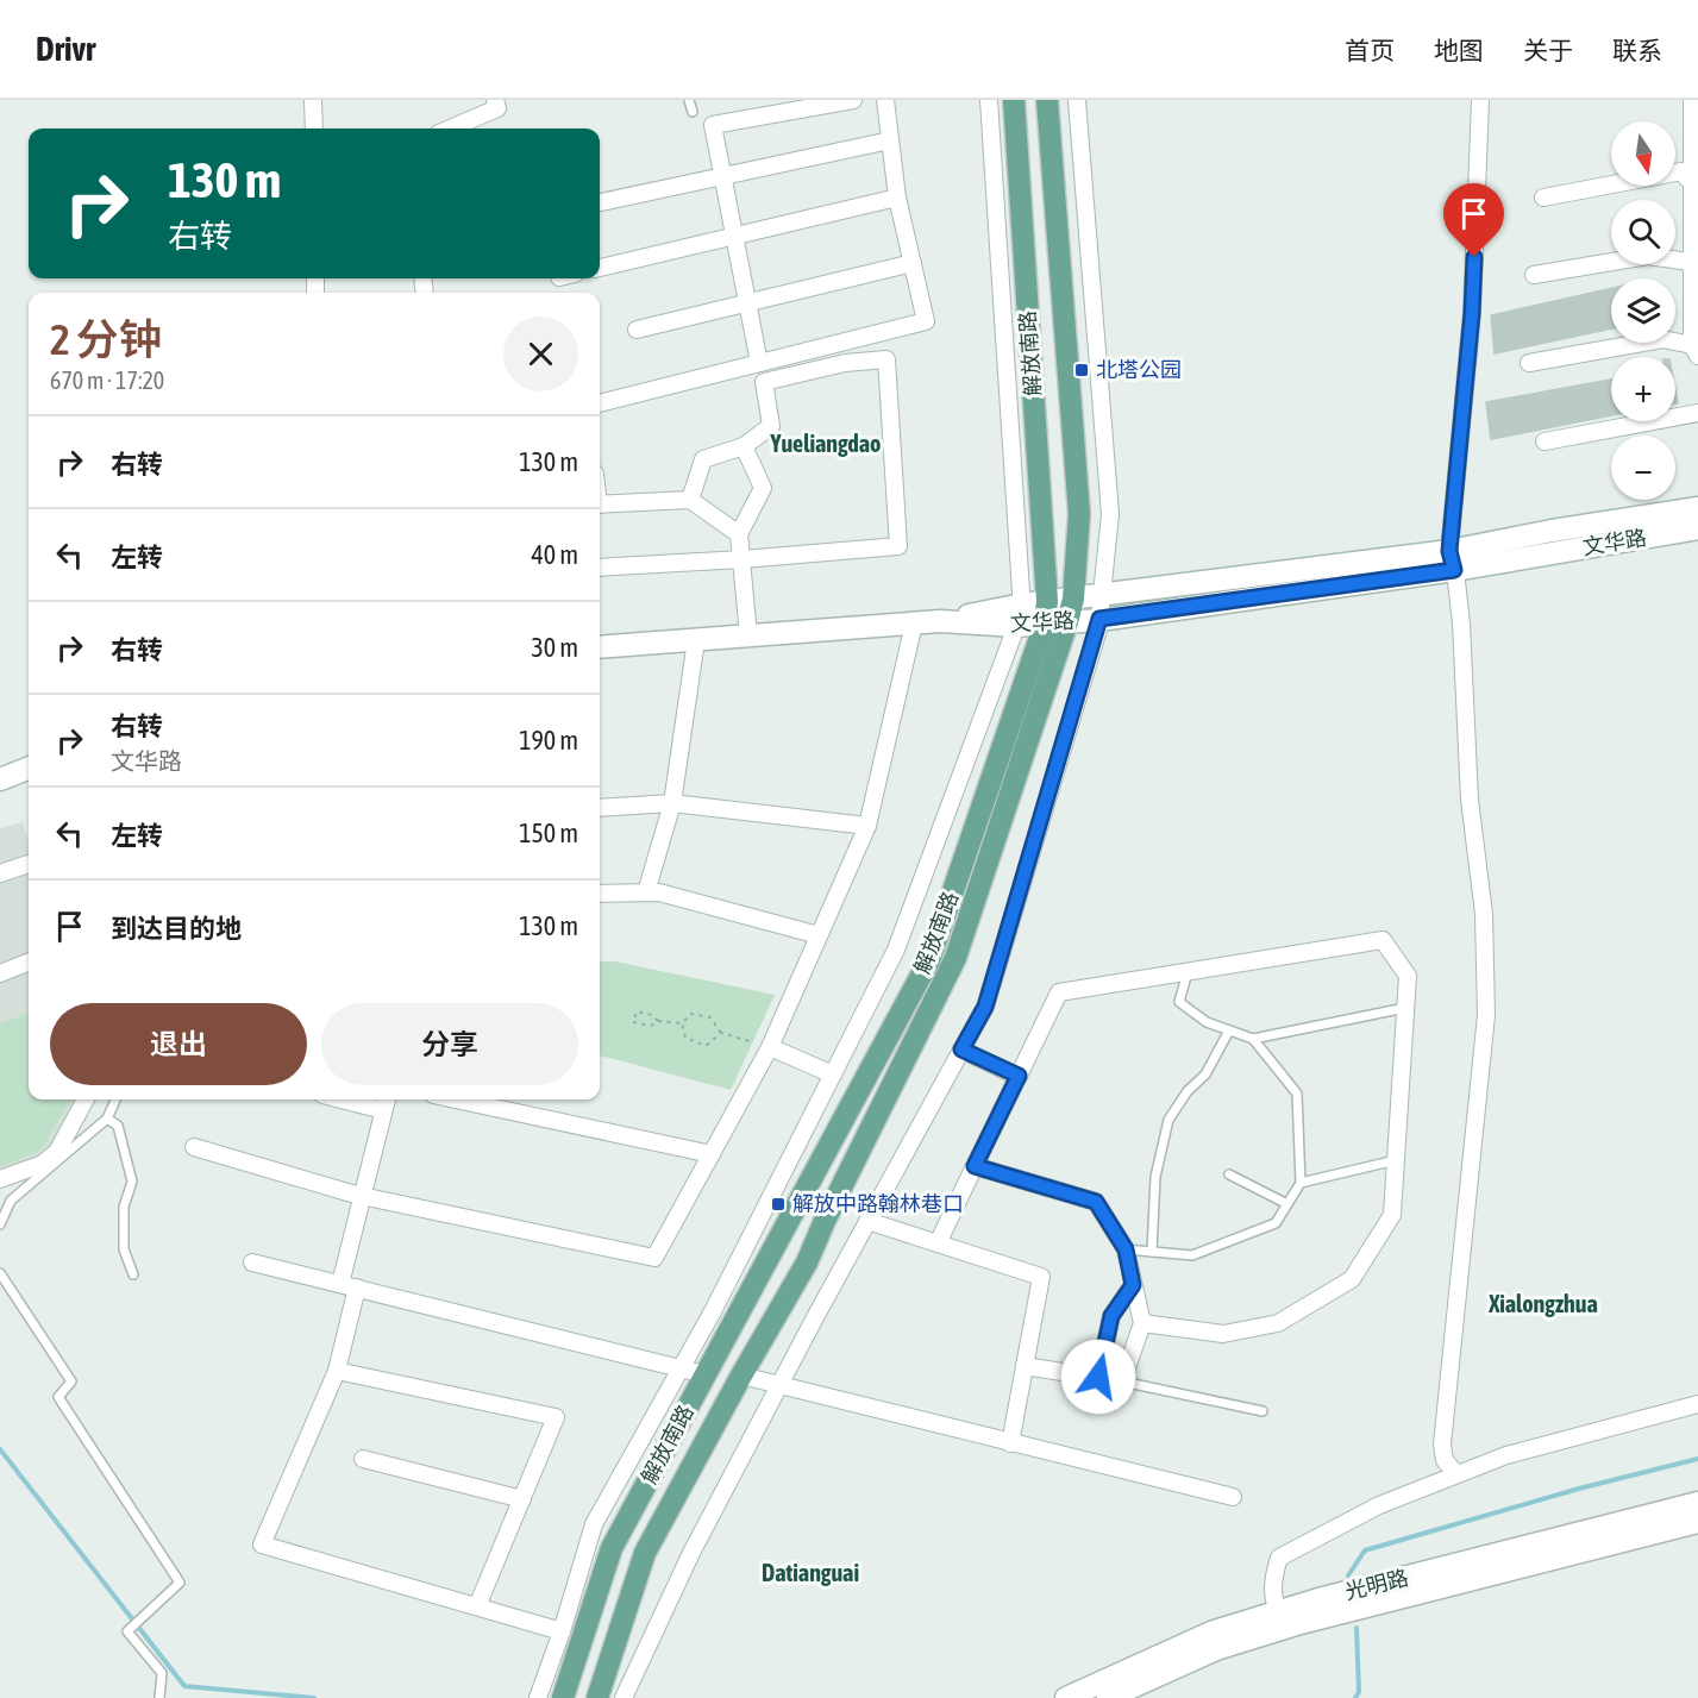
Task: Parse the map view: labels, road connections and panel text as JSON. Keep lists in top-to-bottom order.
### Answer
{
  "streets": {
    "main road": ["解放南路"],
    "street": ["文华路", "光明路"]
  },
  "crossings": [
    ["解放南路", "文华路"]
  ],
  "districts": ["Yueliangdao", "Xialongzhua", "Datianguai"],
  "places": {
    "transit": ["北塔公园", "解放中路翰林巷口"]
  },
  "north": "bottom",
  "page": {
    "header": "Drivr",
    "nav": [
      "首页",
      "地图",
      "关于",
      "联系"
    ],
    "map_buttons": ["+", "−"],
    "turn": ["130 m", "右转"],
    "heading": ["2 分钟", "670 m · 17:20"],
    "list": [
      {
        "name": "右转",
        "value": "130 m"
      },
      {
        "name": "左转",
        "value": "40 m"
      },
      {
        "name": "右转",
        "value": "30 m"
      },
      {
        "name": "右转",
        "note": "文华路",
        "value": "190 m"
      },
      {
        "name": "左转",
        "value": "150 m"
      },
      {
        "name": "到达目的地",
        "value": "130 m"
      }
    ],
    "buttons": ["退出", "分享"]
  }
}
